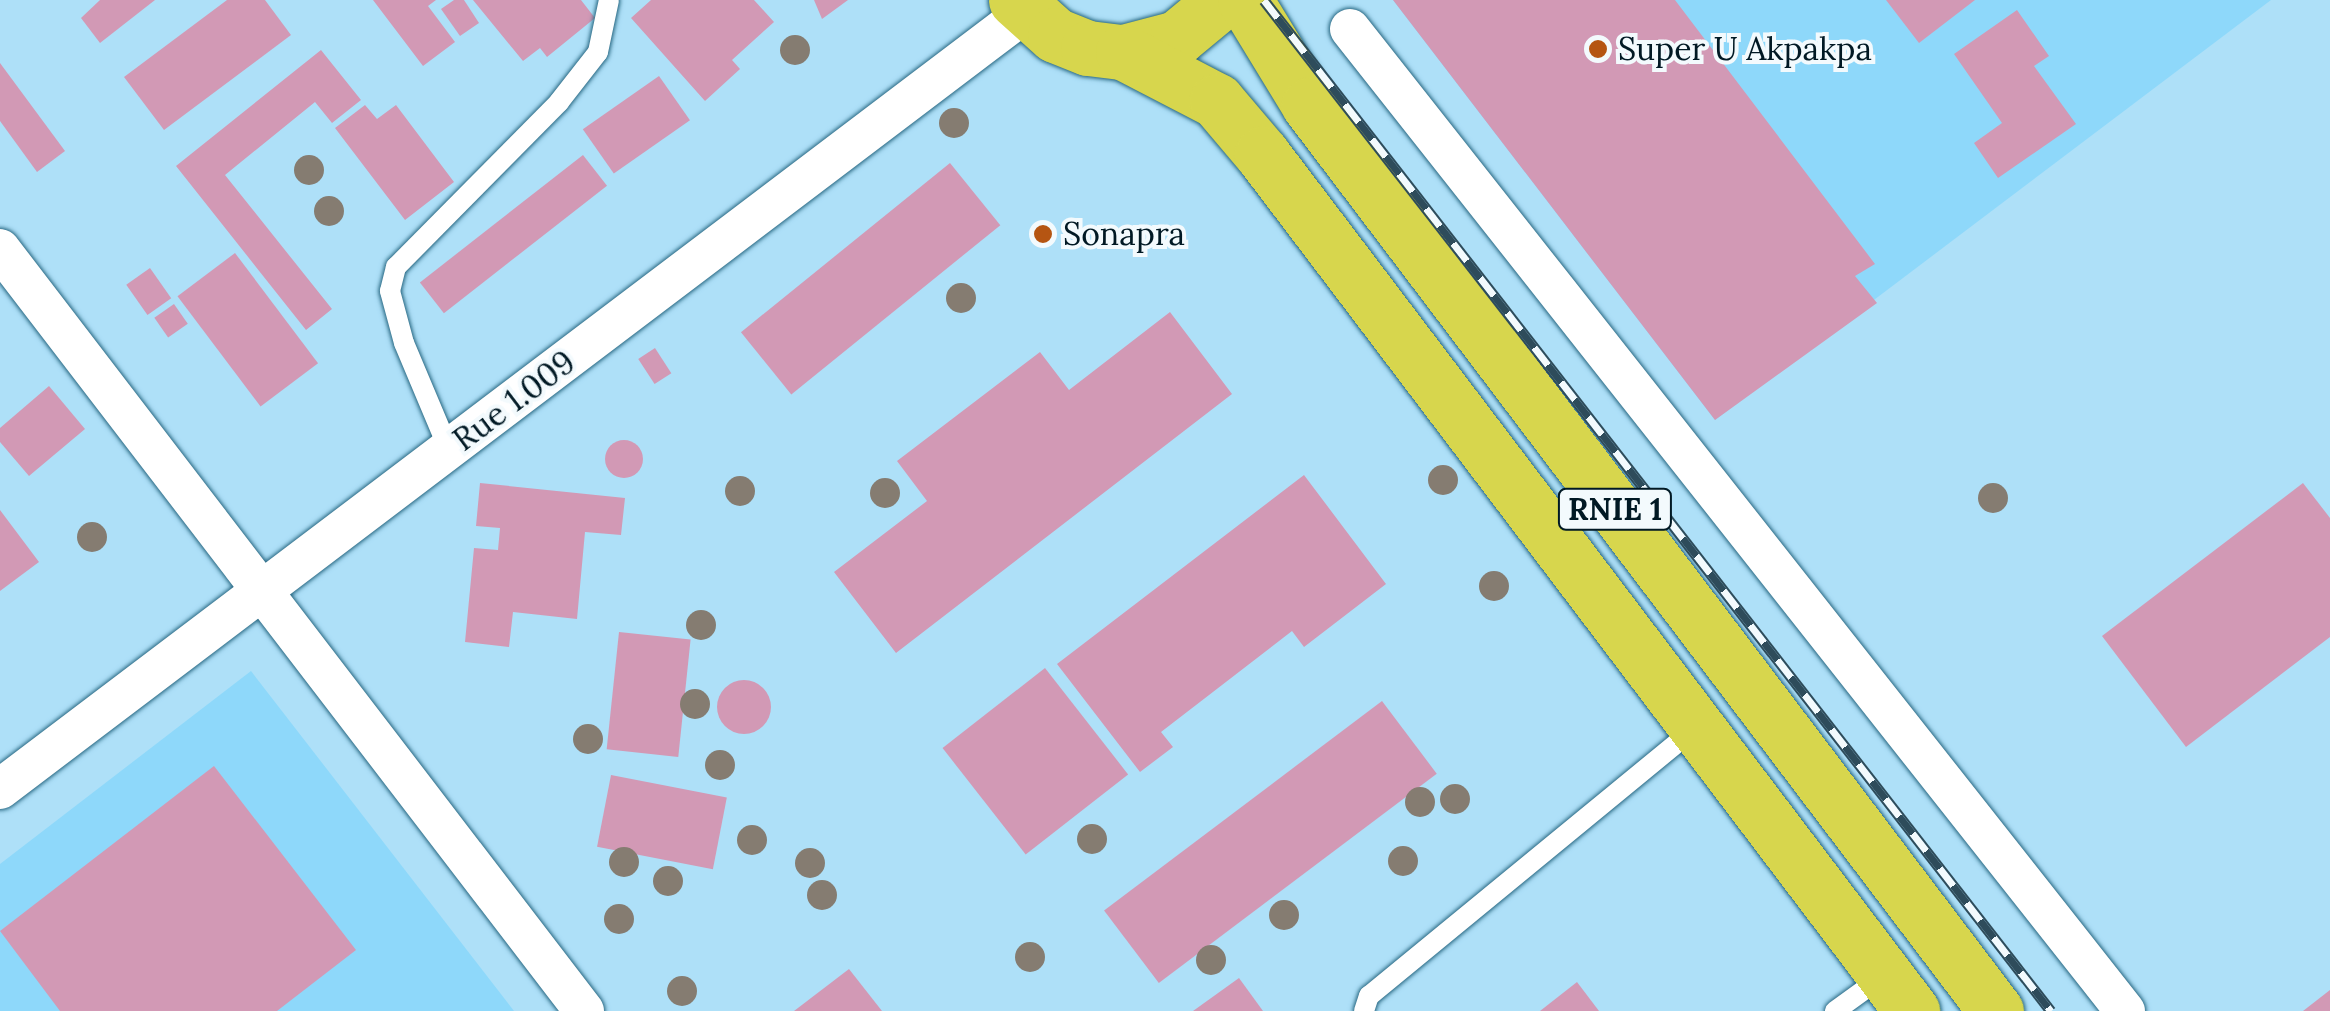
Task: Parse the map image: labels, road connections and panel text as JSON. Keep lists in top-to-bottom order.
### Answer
{
  "streets": {
    "highway": ["RNIE 1"],
    "street": ["Rue 1.009"]
  },
  "crossings": [
    ["Rue 1.009", "RNIE 1"]
  ],
  "places": ["Super U Akpakpa", "Sonapra"]
}
